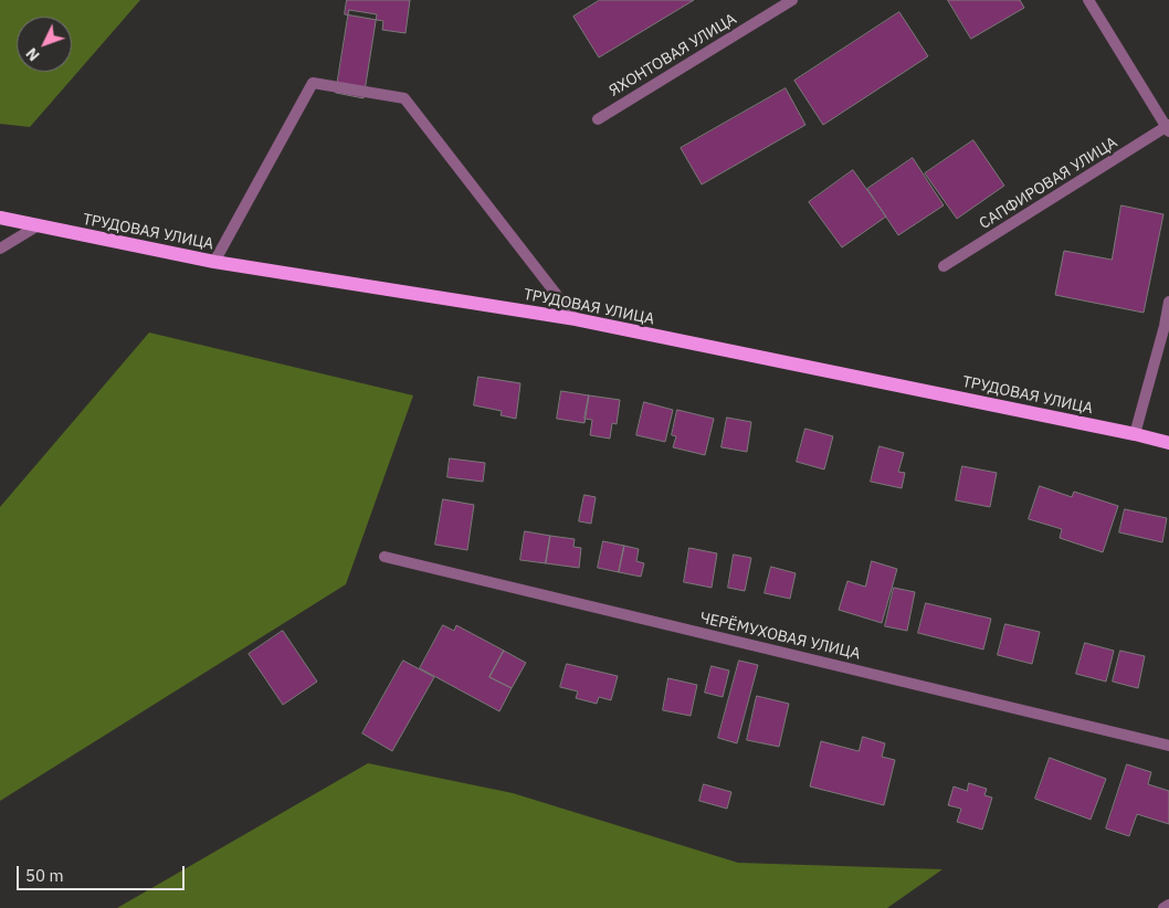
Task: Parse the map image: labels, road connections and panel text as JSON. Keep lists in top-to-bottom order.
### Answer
{
  "streets": {
    "main road": ["ТРУДОВАЯ УЛИЦА"],
    "street": ["ЯХОНТОВАЯ УЛИЦА", "САПФИРОВАЯ УЛИЦА", "ЧЕРЁМУХОВАЯ УЛИЦА"]
  },
  "scale_bar": "50 m",
  "north": "bottom left"
}
